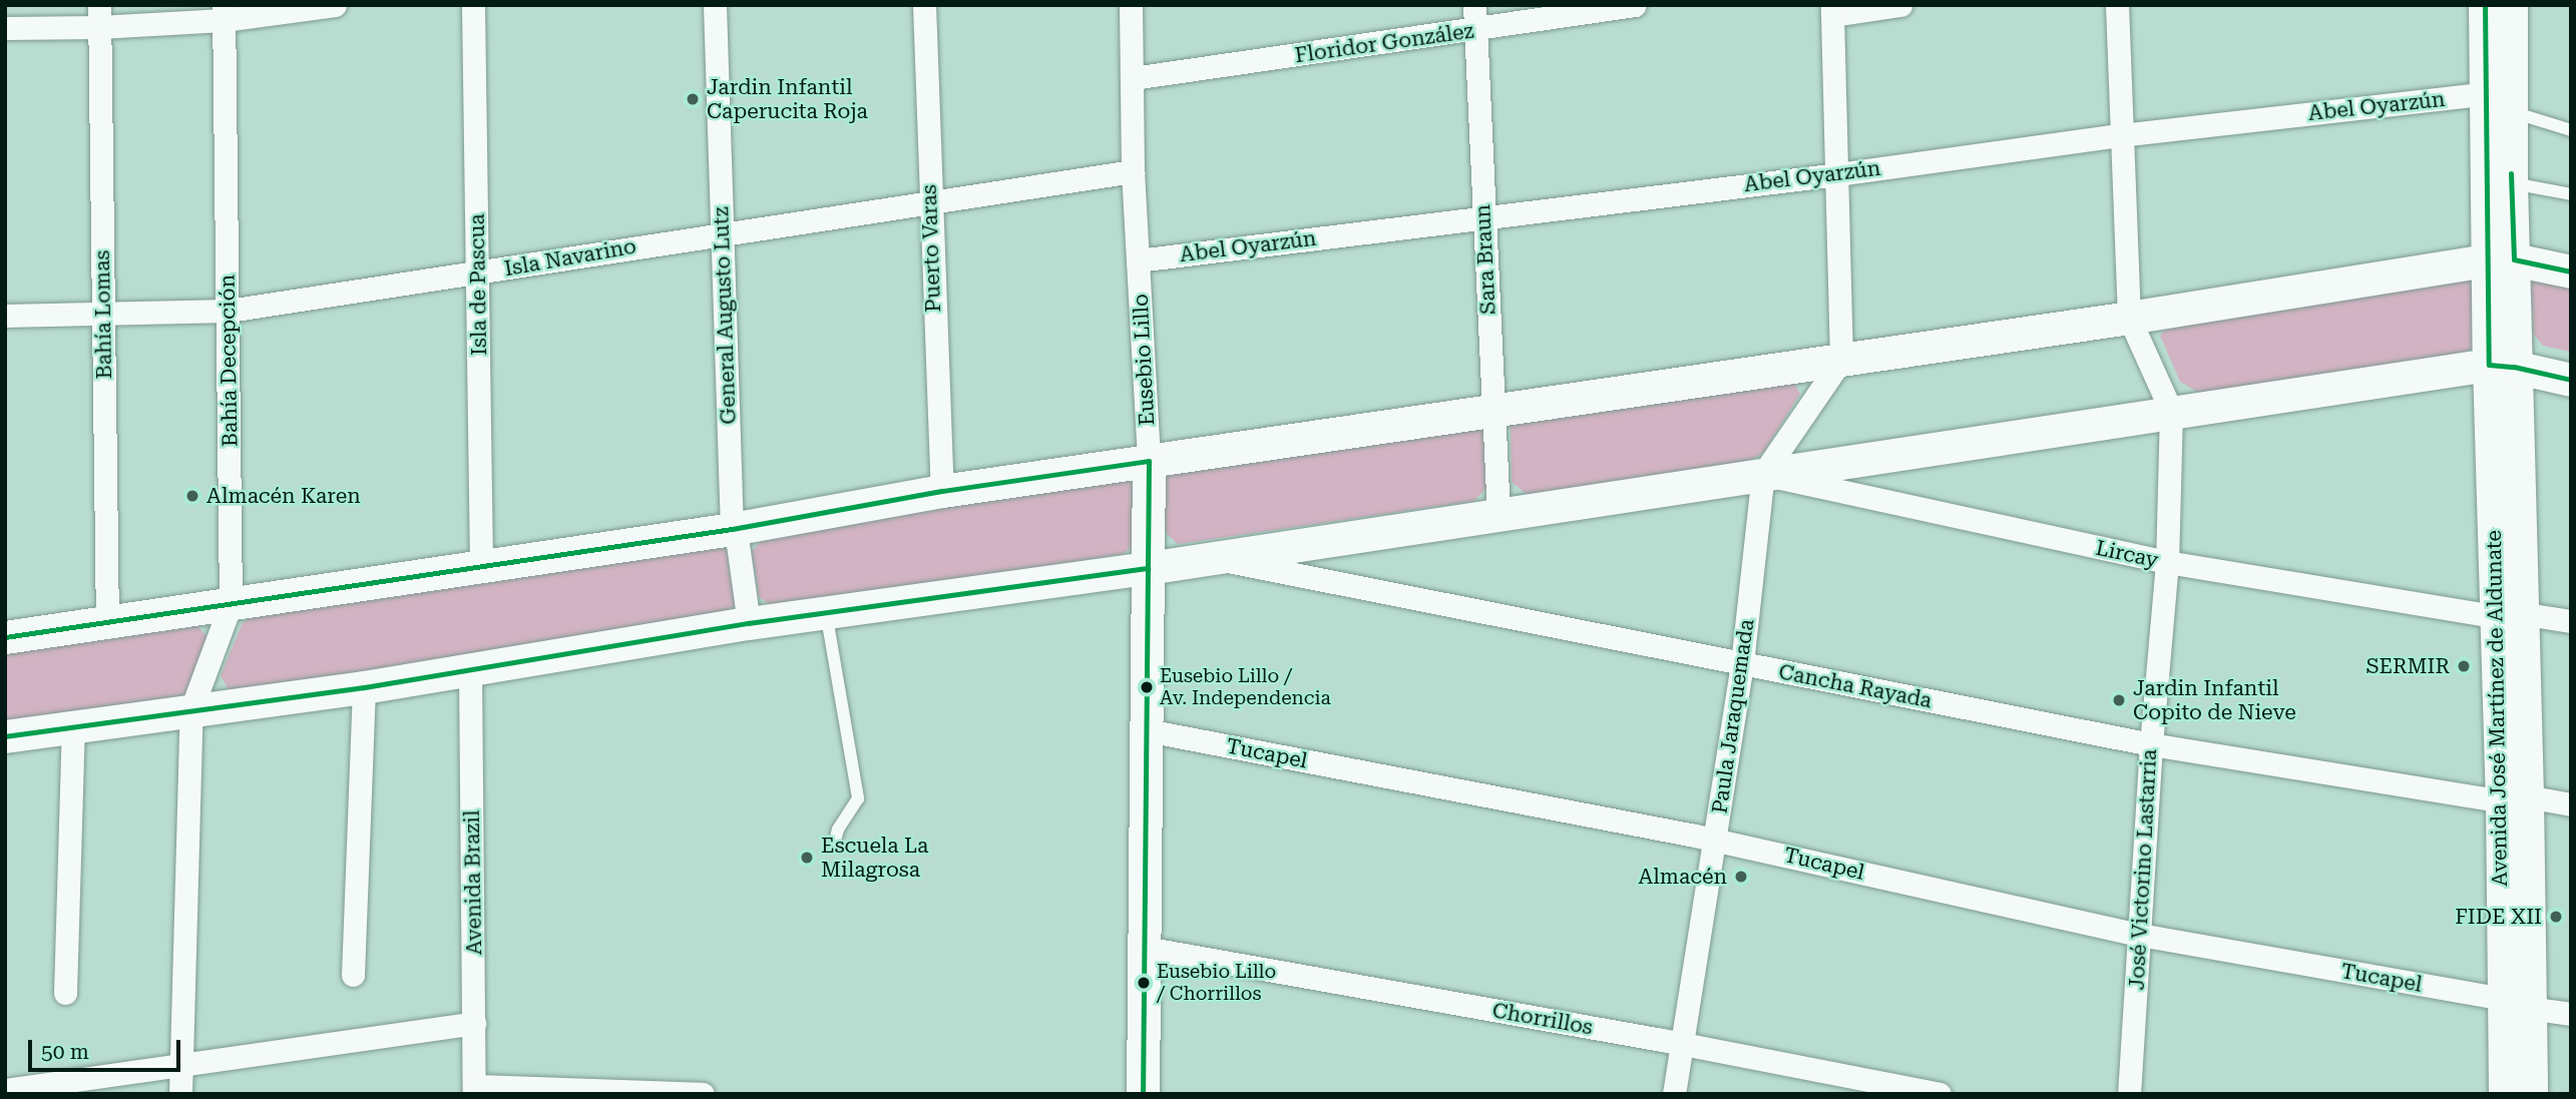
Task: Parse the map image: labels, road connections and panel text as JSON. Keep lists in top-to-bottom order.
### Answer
{
  "streets": {
    "main road": ["Eusebio Lillo", "Avenida José Martínez de Aldunate"],
    "street": [
      "Floridor González",
      "Abel Oyarzún",
      "Puerto Varas",
      "Isla Navarino",
      "Sara Braun",
      "Isla de Pascua",
      "Bahía Lomas",
      "General Augusto Lutz",
      "Bahía Decepción",
      "Lircay",
      "Cancha Rayada",
      "Paula Jaraquemada",
      "Tucapel",
      "José Victorino Lastarria",
      "Avenida Brazil",
      "Chorrillos"
    ]
  },
  "crossings": [
    ["Floridor González", "Sara Braun"],
    ["Floridor González", "Eusebio Lillo"],
    ["Abel Oyarzún", "Sara Braun"],
    ["Abel Oyarzún", "Eusebio Lillo"],
    ["Puerto Varas", "Isla Navarino"],
    ["Isla Navarino", "Isla de Pascua"],
    ["Isla Navarino", "Bahía Lomas"],
    ["Isla Navarino", "General Augusto Lutz"],
    ["Isla Navarino", "Eusebio Lillo"],
    ["Isla Navarino", "Bahía Decepción"],
    ["Eusebio Lillo", "Tucapel"],
    ["Eusebio Lillo", "Chorrillos"],
    ["Lircay", "Avenida José Martínez de Aldunate"],
    ["Lircay", "Paula Jaraquemada"],
    ["Lircay", "José Victorino Lastarria"],
    ["Cancha Rayada", "Avenida José Martínez de Aldunate"],
    ["Cancha Rayada", "Paula Jaraquemada"],
    ["Cancha Rayada", "José Victorino Lastarria"],
    ["Avenida José Martínez de Aldunate", "Tucapel"],
    ["Paula Jaraquemada", "Tucapel"],
    ["Paula Jaraquemada", "Chorrillos"],
    ["Tucapel", "José Victorino Lastarria"]
  ],
  "places": [
    "Jardin Infantil Caperucita Roja",
    "Almacén Karen",
    "SERMIR",
    "Eusebio Lillo / Av. Independencia",
    "Jardin Infantil Copito de Nieve",
    "Escuela La Milagrosa",
    "Almacén",
    "FIDE XII",
    "Eusebio Lillo / Chorrillos"
  ],
  "scale_bar": "50 m"
}
